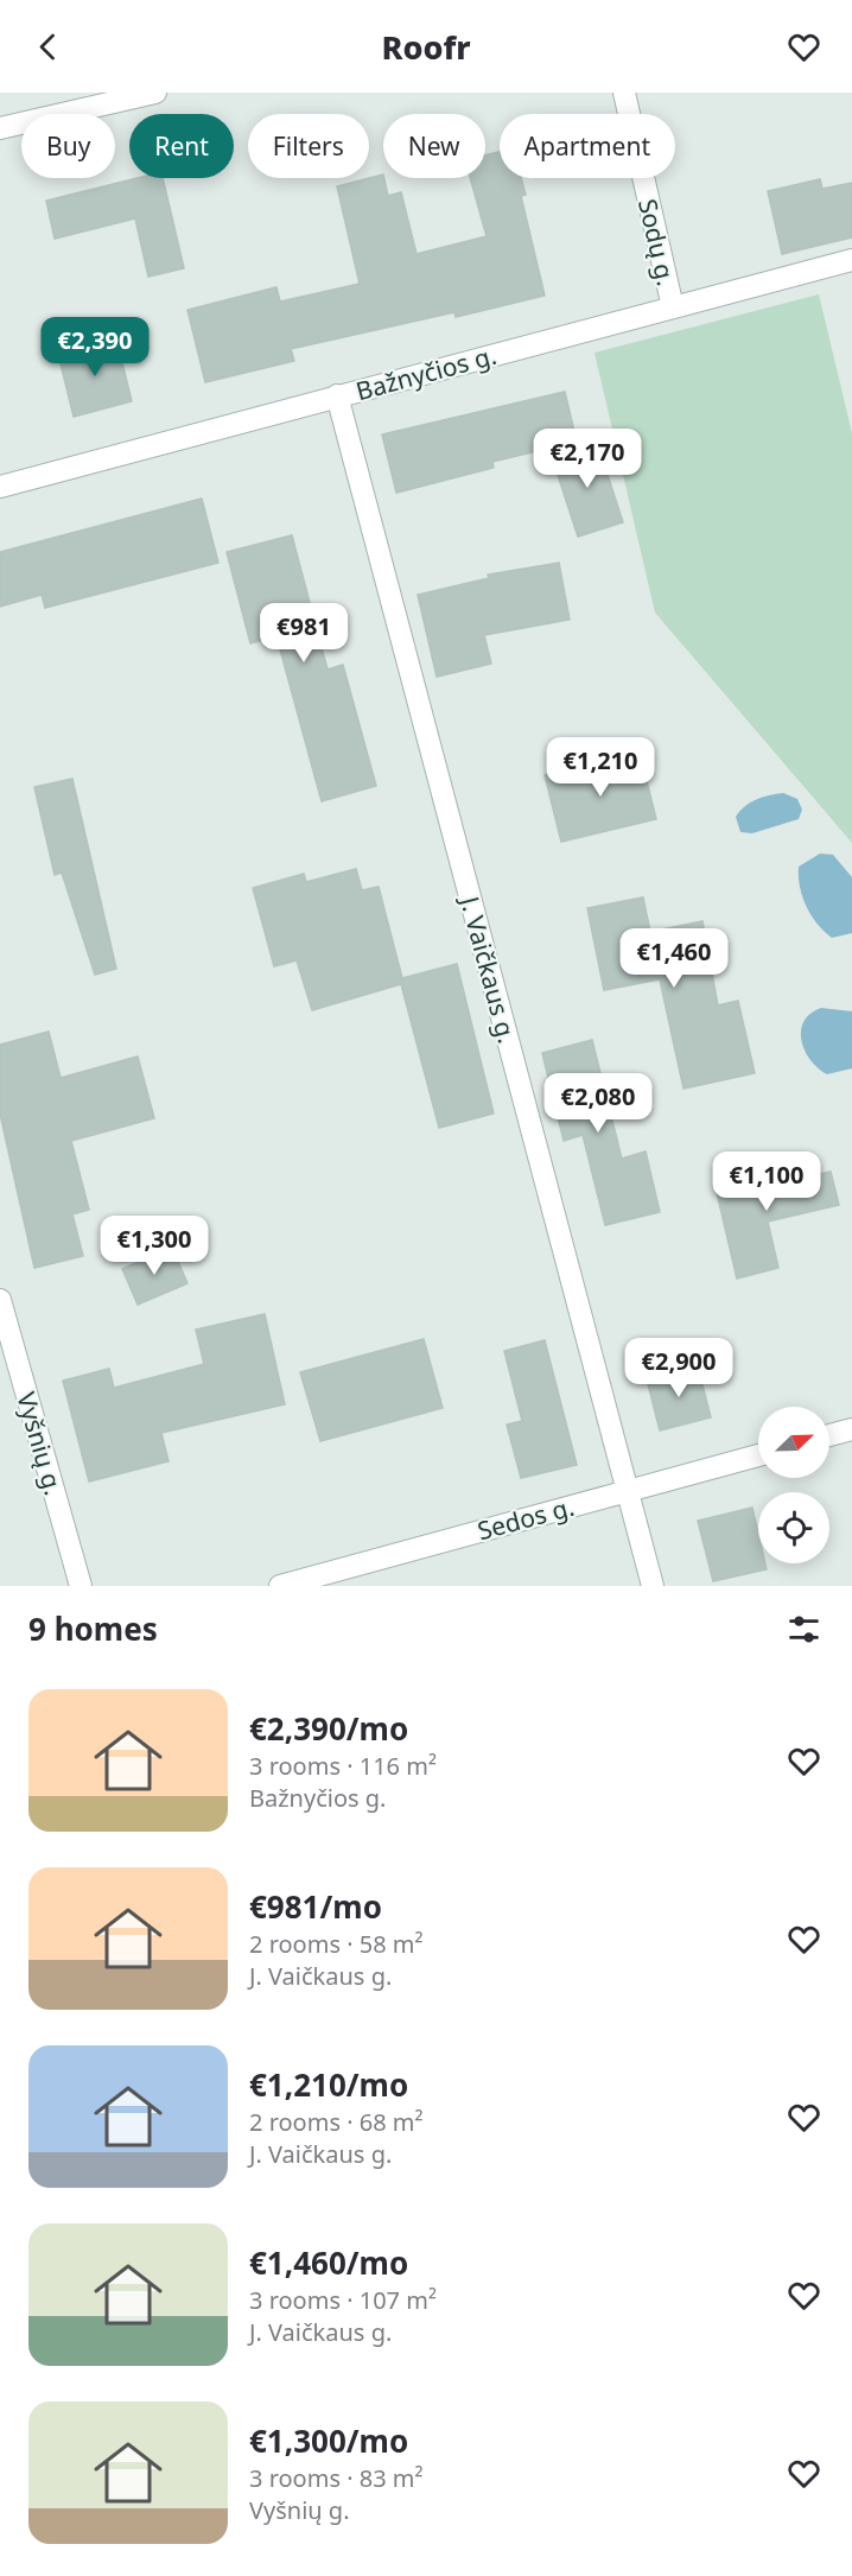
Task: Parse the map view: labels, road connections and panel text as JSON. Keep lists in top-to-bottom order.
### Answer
{
  "streets": {
    "street": [
      "Sodų g.",
      "Bažnyčios g.",
      "J. Vaičkaus g.",
      "Vyšnių g.",
      "Sedos g."
    ]
  },
  "crossings": [
    ["Sodų g.", "Bažnyčios g."],
    ["Bažnyčios g.", "J. Vaičkaus g."],
    ["J. Vaičkaus g.", "Sedos g."]
  ],
  "north": "top right",
  "page": {
    "header": "Roofr",
    "chip": [
      "Buy",
      "Rent",
      "Filters",
      "New",
      "Apartment"
    ],
    "price": [
      "€2,390",
      "€2,170",
      "€981",
      "€1,210",
      "€1,460",
      "€2,080",
      "€1,100",
      "€1,300",
      "€2,900"
    ],
    "heading": "9 homes",
    "list": [
      {
        "name": "€2,390/mo",
        "note": "3 rooms · 116 m² · Bažnyčios g."
      },
      {
        "name": "€981/mo",
        "note": "2 rooms · 58 m² · J. Vaičkaus g."
      },
      {
        "name": "€1,210/mo",
        "note": "2 rooms · 68 m² · J. Vaičkaus g."
      },
      {
        "name": "€1,460/mo",
        "note": "3 rooms · 107 m² · J. Vaičkaus g."
      },
      {
        "name": "€1,300/mo",
        "note": "3 rooms · 83 m² · Vyšnių g."
      }
    ]
  }
}
